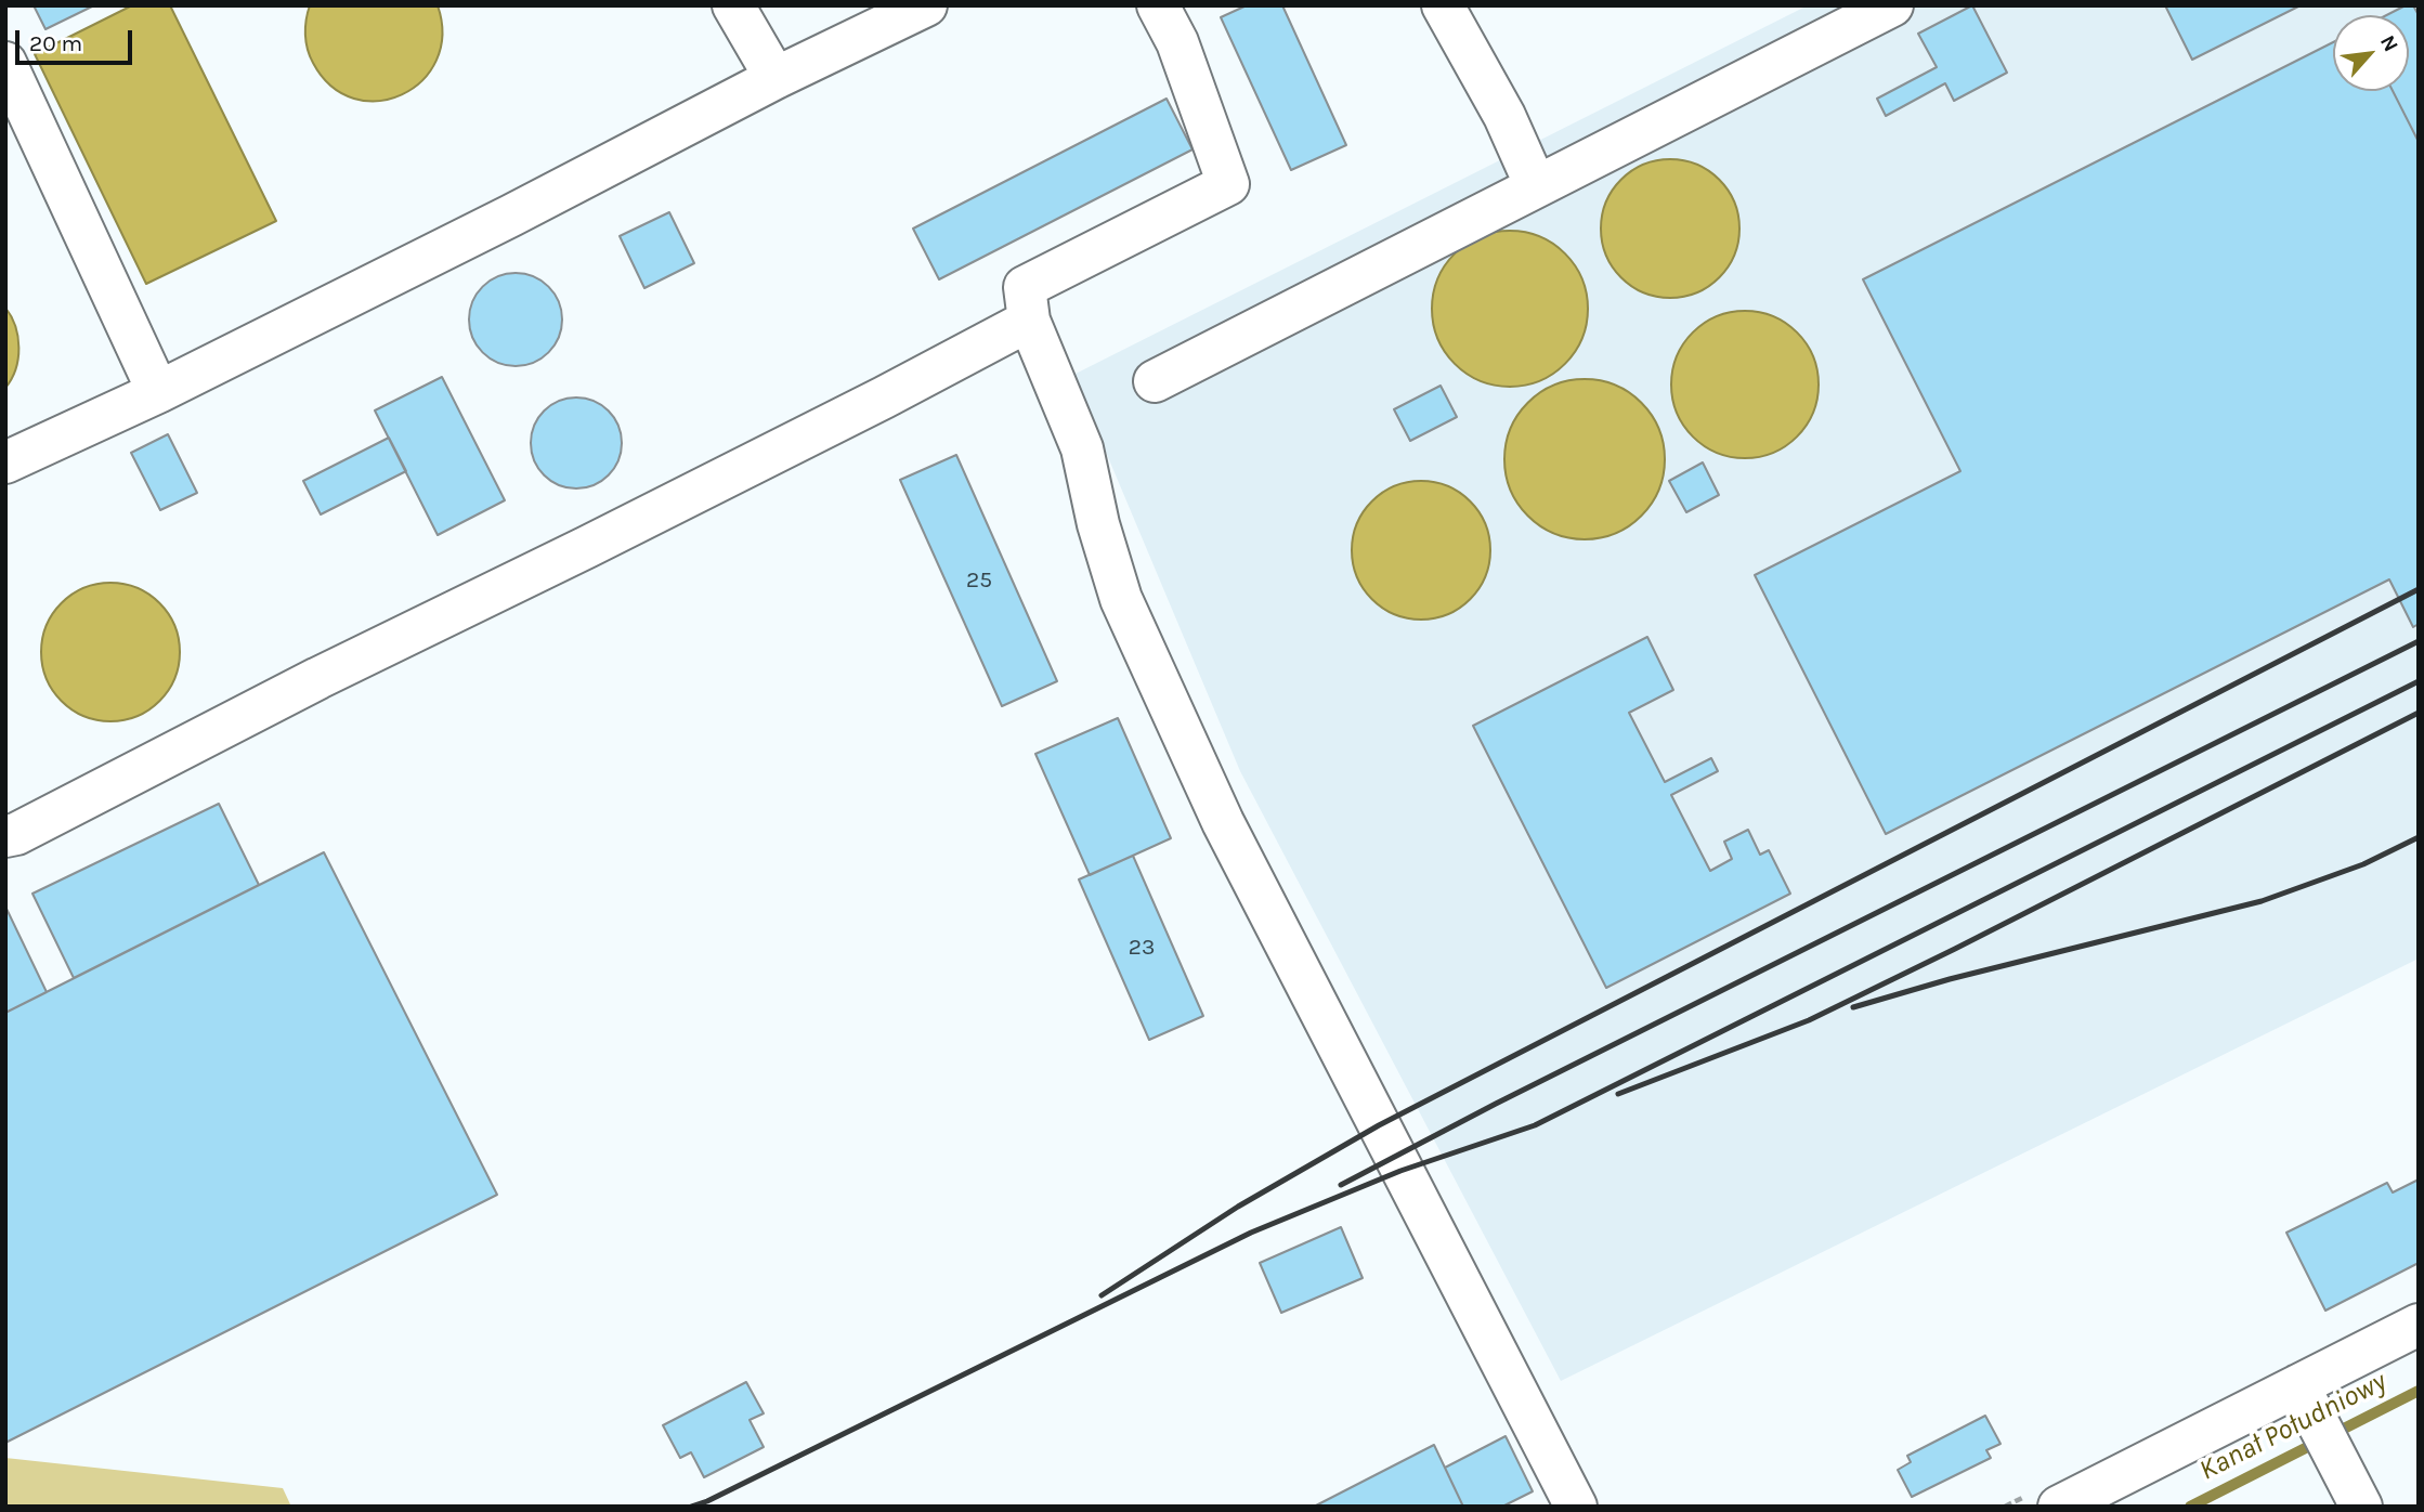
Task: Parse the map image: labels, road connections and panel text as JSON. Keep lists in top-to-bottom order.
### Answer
{
  "water": ["Kanał Południowy"],
  "house_numbers": ["25", "23"],
  "scale_bar": "20 m",
  "north": "top right"
}
